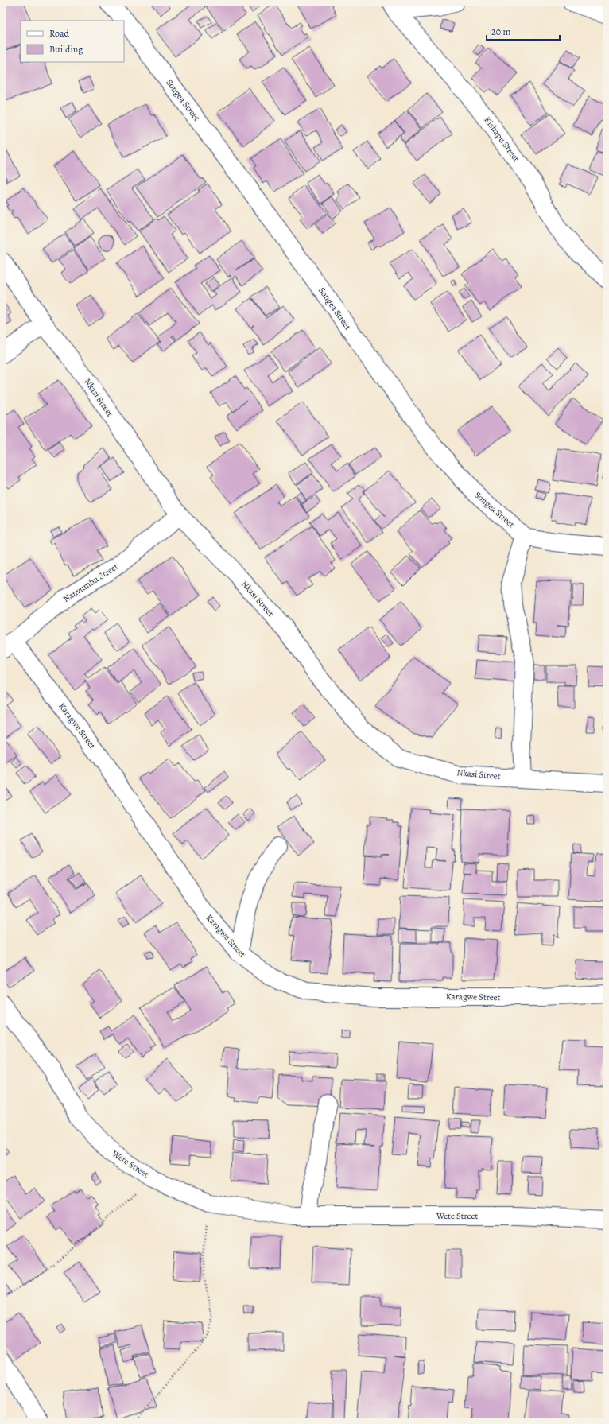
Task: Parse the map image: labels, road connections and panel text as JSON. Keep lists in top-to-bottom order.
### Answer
{
  "streets": {
    "street": [
      "Songea Street",
      "Kishapu Street",
      "Nkasi Street",
      "Nanyumbu Street",
      "Karagwe Street",
      "Wete Street"
    ]
  },
  "crossings": [
    ["Nkasi Street", "Nanyumbu Street"],
    ["Nanyumbu Street", "Karagwe Street"]
  ],
  "legend": ["Road", "Building"],
  "scale_bar": "20 m"
}
